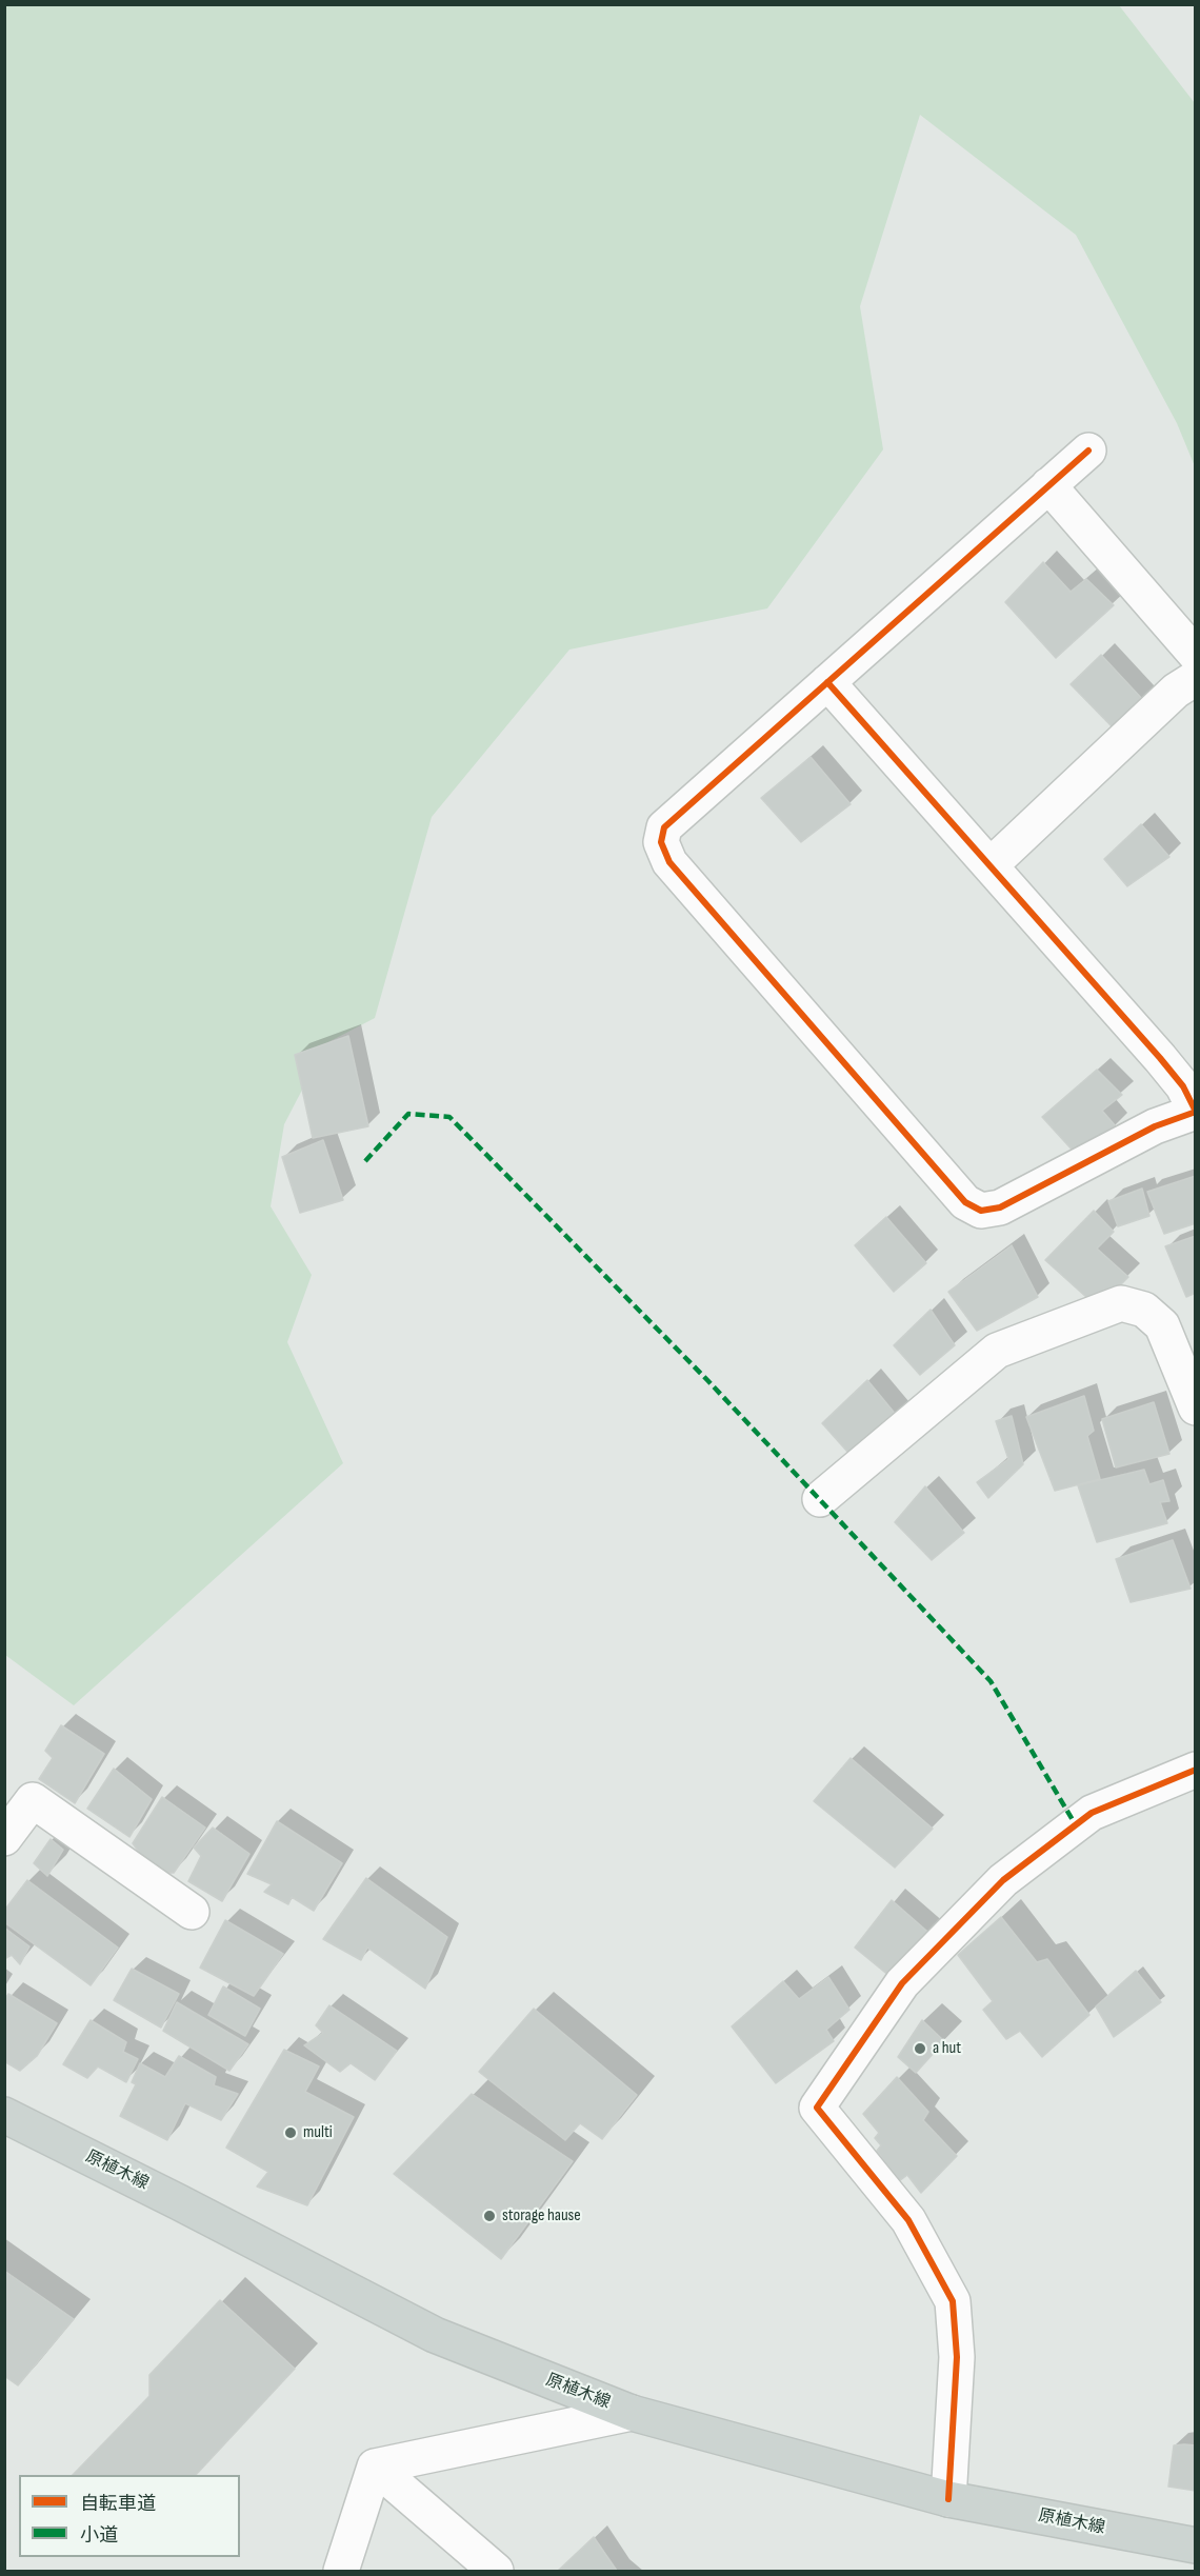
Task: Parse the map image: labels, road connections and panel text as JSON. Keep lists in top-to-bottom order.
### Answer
{
  "streets": {
    "main road": ["原植木線"]
  },
  "places": ["a hut", "multi", "storage hause"],
  "legend": ["自転車道", "小道"]
}
